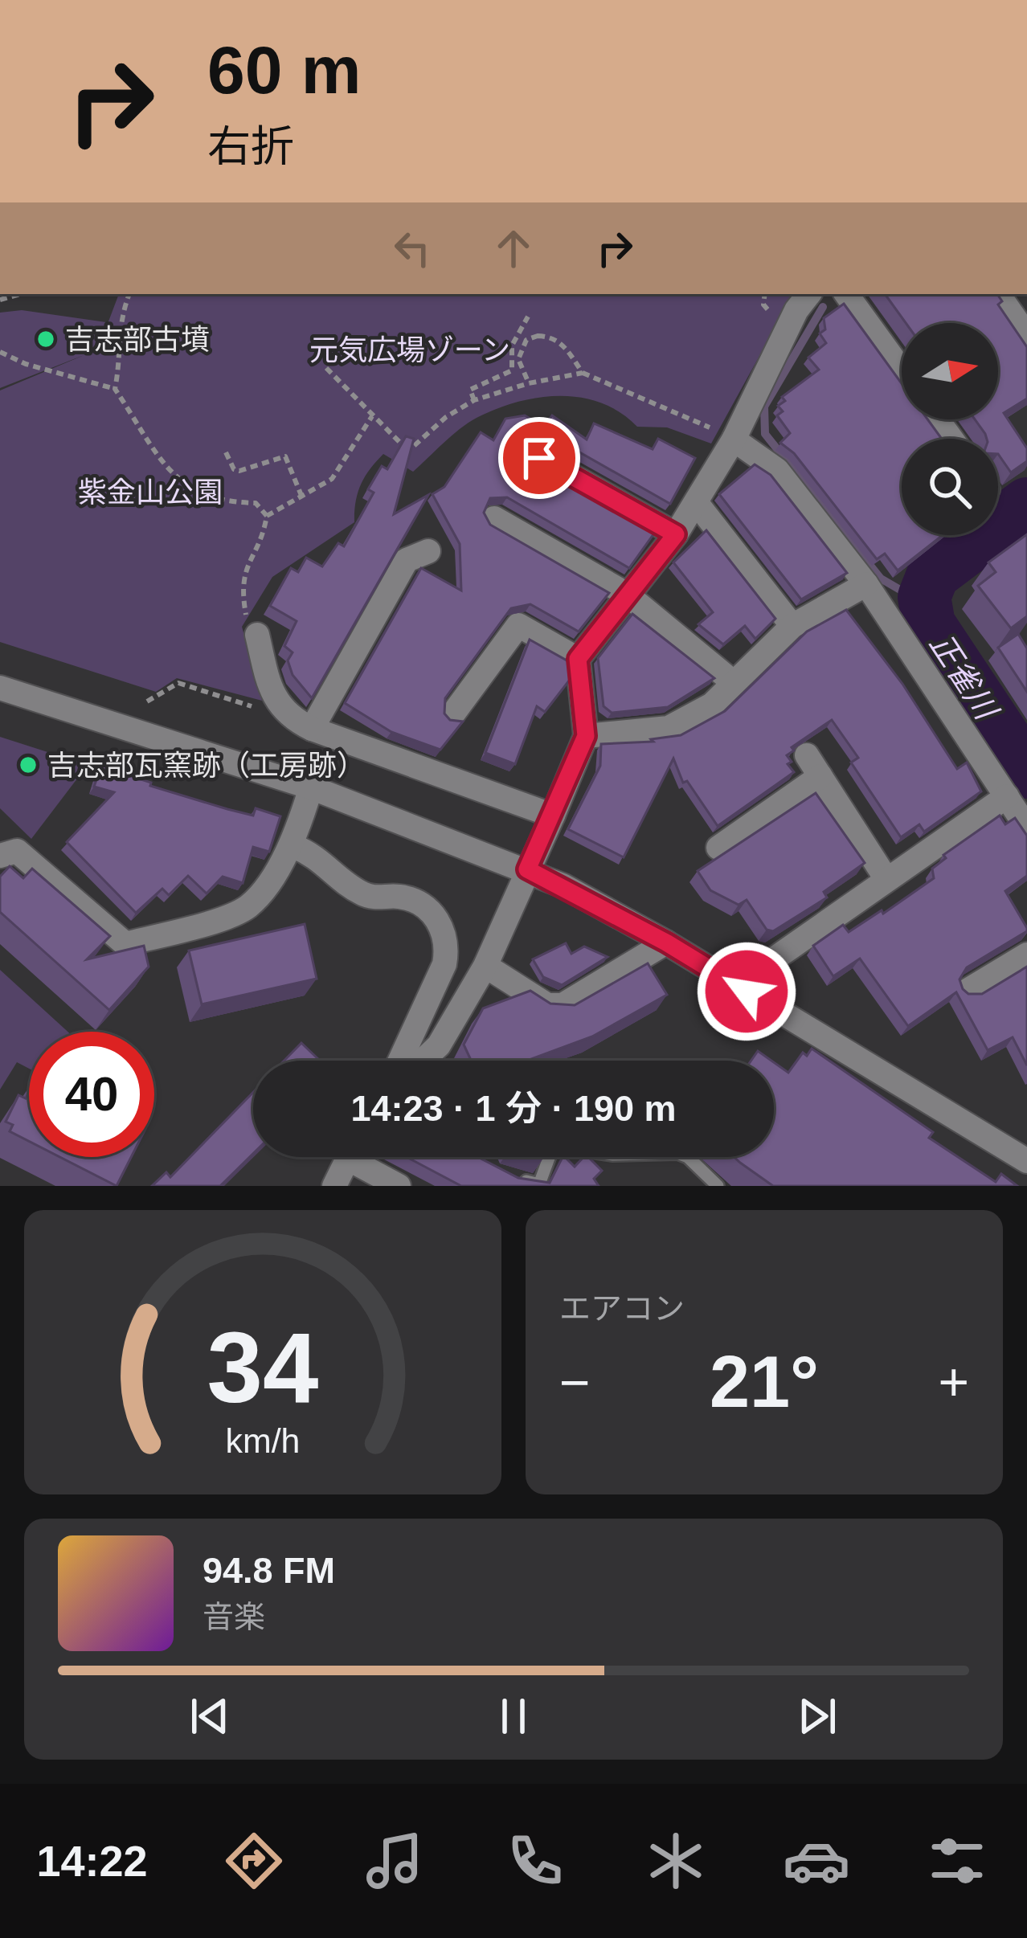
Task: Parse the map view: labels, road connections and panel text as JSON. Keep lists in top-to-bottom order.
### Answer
{
  "water": ["正雀川"],
  "parks": ["元気広場ゾーン", "紫金山公園"],
  "places": ["吉志部古墳", "吉志部瓦窯跡（工房跡）"],
  "north": "right",
  "page": {
    "turn": ["60 m", "右折"],
    "limit": "40",
    "trip": "14:23 · 1 分 · 190 m",
    "tile": "エアコン",
    "heat": ["−", "21°", "+"],
    "song": ["94.8 FM", "音楽"],
    "tabs": "14:22",
    "gauge": ["34", "km/h"]
  }
}
